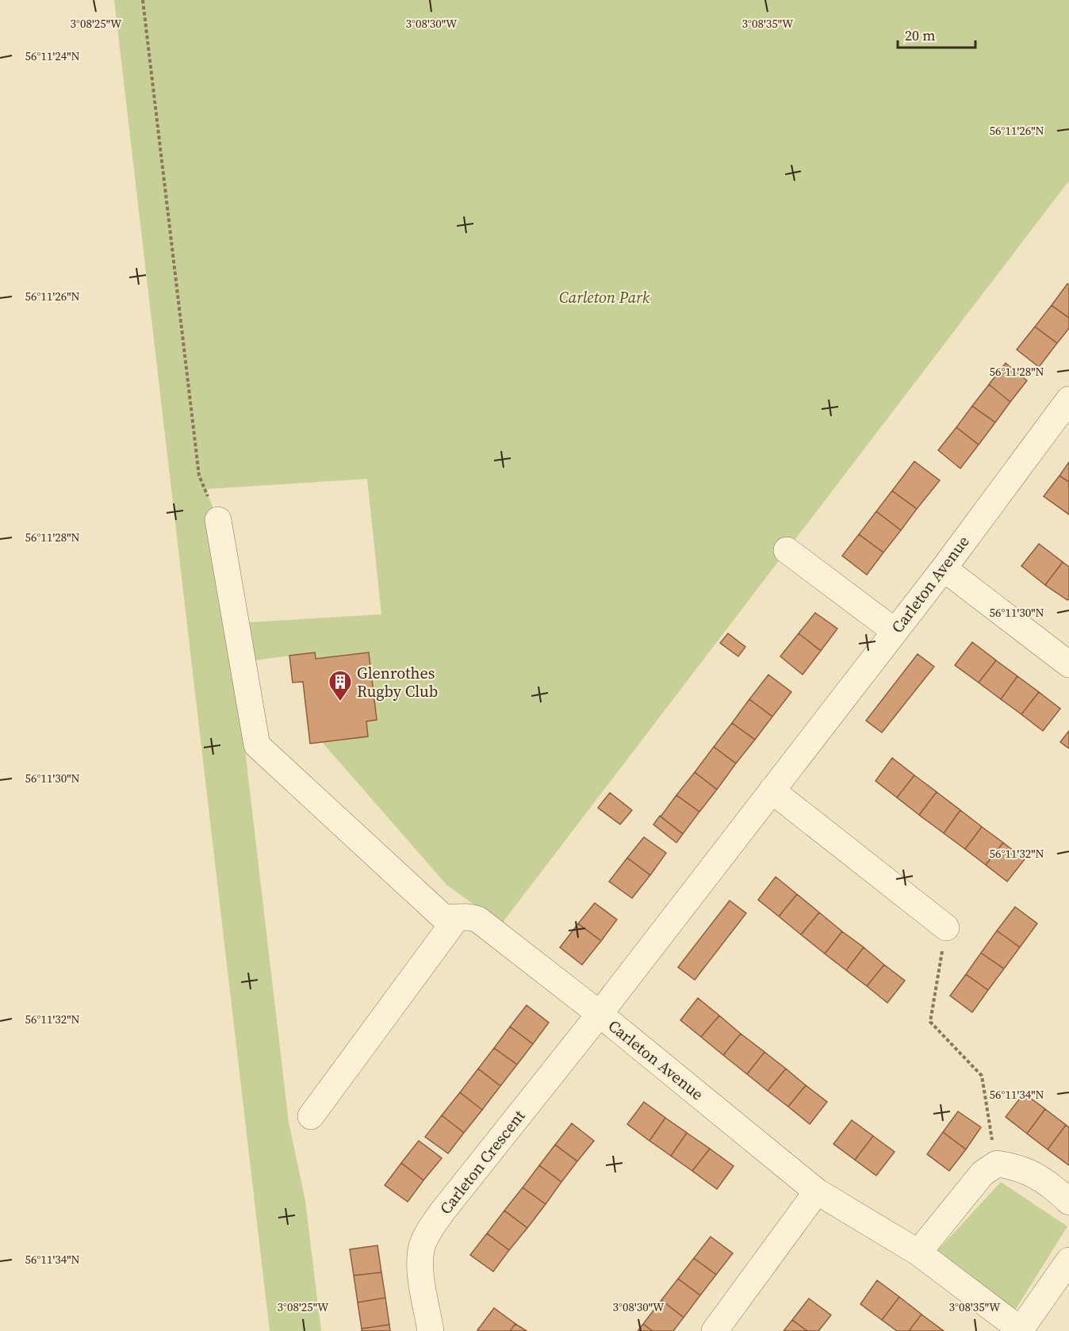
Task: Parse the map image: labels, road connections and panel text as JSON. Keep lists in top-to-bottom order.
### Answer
{
  "streets": {
    "street": ["Carleton Avenue", "Carleton Crescent"]
  },
  "crossings": [
    ["Carleton Avenue", "Carleton Crescent"]
  ],
  "parks": ["Carleton Park"],
  "places": {
    "building": ["Glenrothes Rugby Club"]
  },
  "scale_bar": "20 m",
  "coordinates": [
    "3°08'25\"W",
    "3°08'30\"W",
    "3°08'35\"W",
    "56°11'24\"N",
    "56°11'26\"N",
    "56°11'28\"N",
    "56°11'30\"N",
    "56°11'32\"N",
    "56°11'34\"N"
  ]
}
